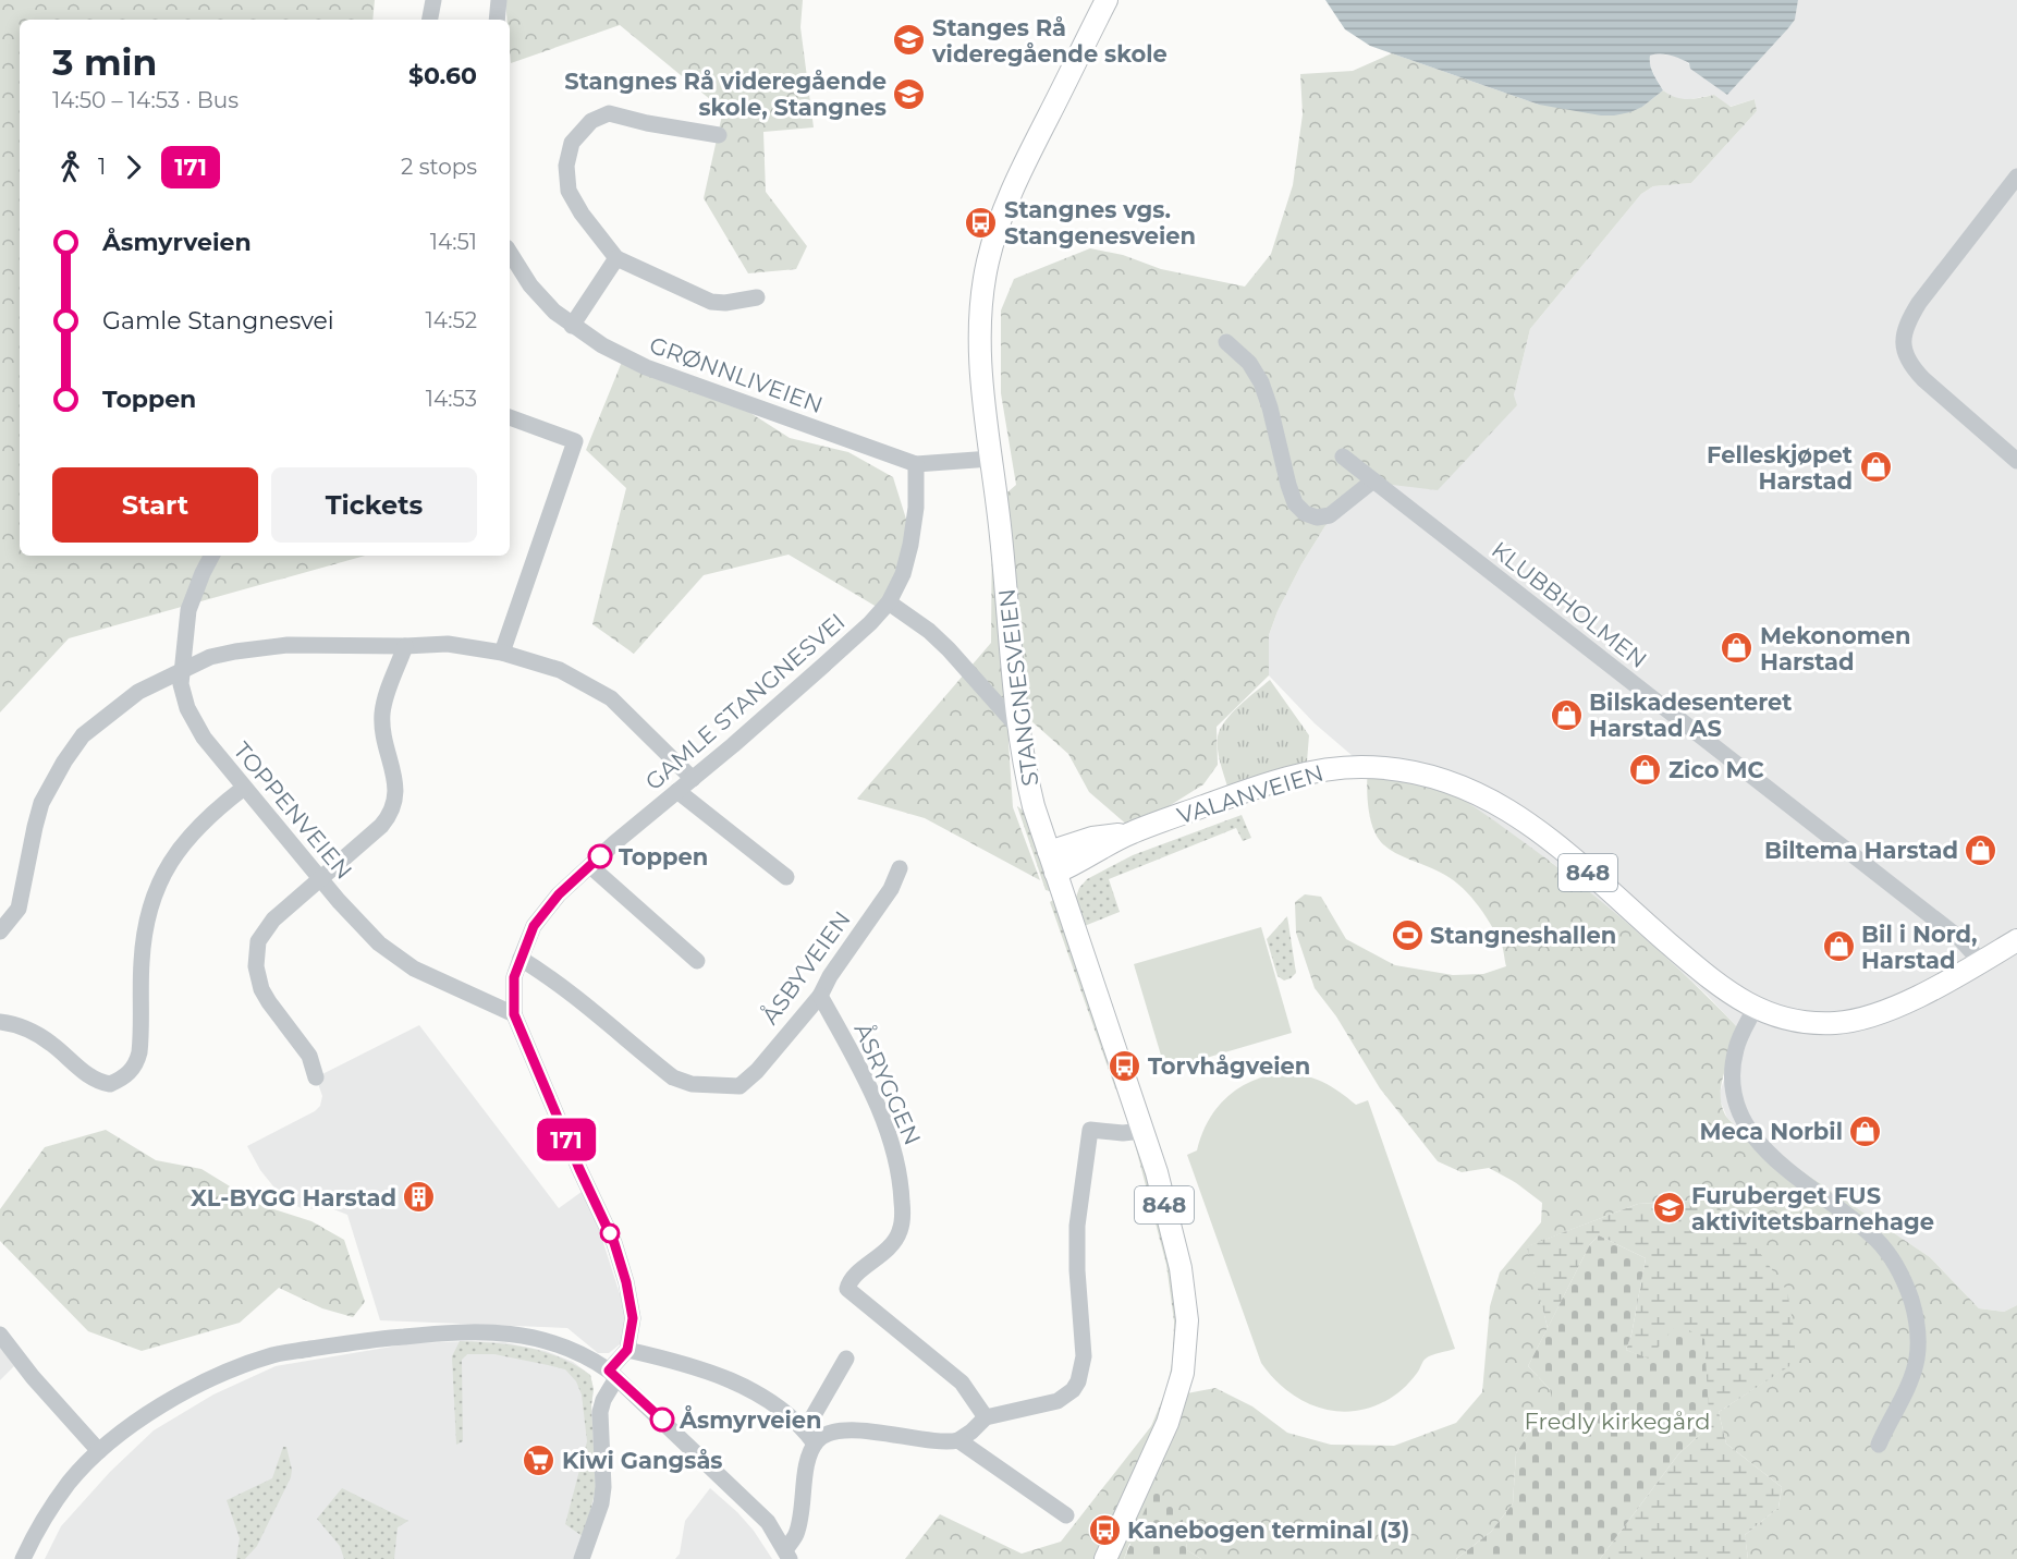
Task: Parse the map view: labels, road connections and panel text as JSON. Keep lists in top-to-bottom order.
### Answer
{
  "streets": {
    "main road": ["STANGNESVEIEN", "VALANVEIEN", "848"],
    "street": [
      "GRØNNLIVEIEN",
      "KLUBBHOLMEN",
      "GAMLE STANGNESVEI",
      "TOPPENVEIEN",
      "ÅSBYVEIEN",
      "ÅSRYGGEN"
    ]
  },
  "crossings": [
    ["GRØNNLIVEIEN", "STANGNESVEIEN"],
    ["GRØNNLIVEIEN", "GAMLE STANGNESVEI"],
    ["KLUBBHOLMEN", "VALANVEIEN"],
    ["STANGNESVEIEN", "VALANVEIEN"],
    ["GAMLE STANGNESVEI", "TOPPENVEIEN"],
    ["GAMLE STANGNESVEI", "ÅSBYVEIEN"],
    ["ÅSBYVEIEN", "ÅSRYGGEN"]
  ],
  "parks": ["Fredly kirkegård"],
  "places": {
    "school or university": ["Stanges Rå videregående skole", "Stangnes Rå videregående skole, Stangnes", "Furuberget FUS aktivitetsbarnehage"],
    "bus stop": ["Stangnes vgs. Stangenesveien", "Torvhågveien", "Kanebogen terminal (3)"],
    "shop": [
      "Felleskjøpet Harstad",
      "Mekonomen Harstad",
      "Bilskadesenteret Harstad AS",
      "Zico MC",
      "Biltema Harstad",
      "Bil i Nord, Harstad",
      "Meca Norbil"
    ],
    "other": ["Toppen", "Åsmyrveien"],
    "sports": ["Stangneshallen"],
    "building": ["XL-BYGG Harstad"],
    "supermarket": ["Kiwi Gangsås"]
  },
  "lines": ["bus line 171"],
  "page": {
    "on_map": "171",
    "heading": ["3 min", "14:50 – 14:53 · Bus", "$0.60"],
    "legs": ["1", "171", "2 stops"],
    "list": [
      {
        "name": "Åsmyrveien",
        "value": "14:51"
      },
      {
        "name": "Gamle Stangnesvei",
        "value": "14:52"
      },
      {
        "name": "Toppen",
        "value": "14:53"
      }
    ],
    "buttons": ["Start", "Tickets"]
  }
}
